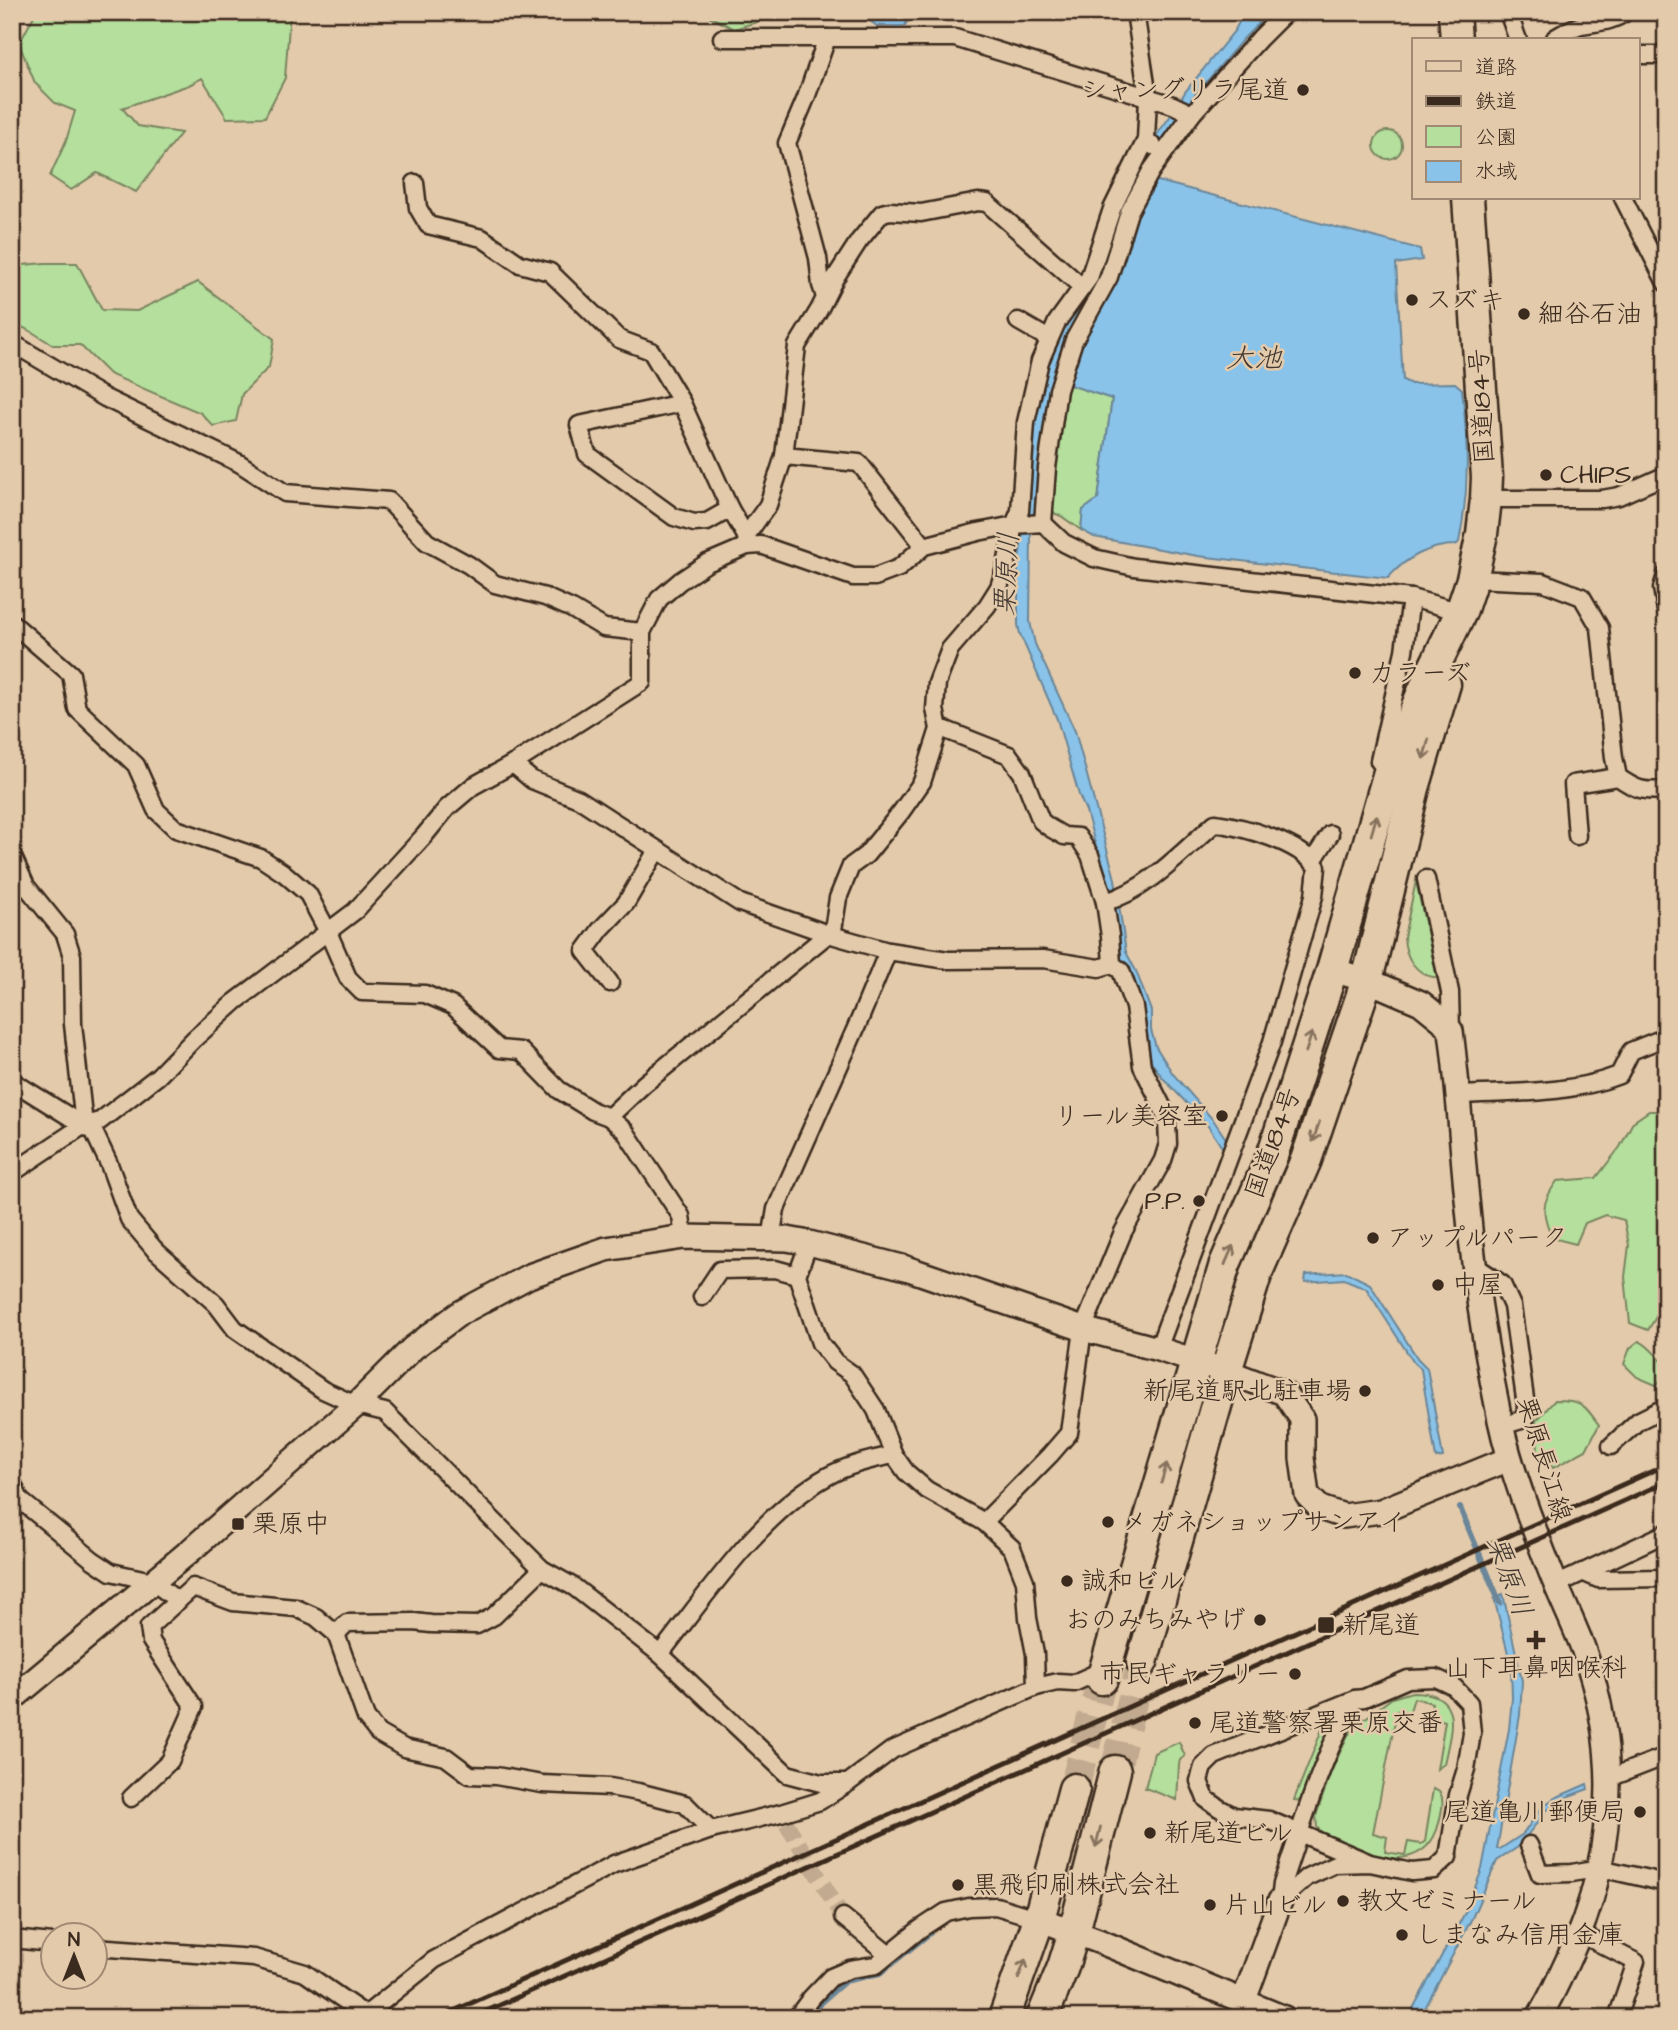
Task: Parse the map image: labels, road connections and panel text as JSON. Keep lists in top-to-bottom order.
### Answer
{
  "streets": {
    "highway": ["国道184号"],
    "street": ["栗原長江線"]
  },
  "water": ["大池", "栗原川"],
  "places": {
    "other": [
      "シャングリラ尾道",
      "スズキ",
      "細谷石油",
      "CHIPS",
      "カラーズ",
      "リール美容室",
      "P.P.",
      "アップルパーク",
      "中屋",
      "新尾道駅北駐車場",
      "メガネショップサンアイ",
      "誠和ビル",
      "おのみちみやげ",
      "市民ギャラリー",
      "尾道警察署栗原交番",
      "尾道亀川郵便局",
      "新尾道ビル",
      "黒飛印刷株式会社",
      "教文ゼミナール",
      "片山ビル",
      "しまなみ信用金庫"
    ],
    "transit": ["栗原中", "新尾道"],
    "health": ["山下耳鼻咽喉科"]
  },
  "legend": [
    "道路",
    "鉄道",
    "公園",
    "水域"
  ],
  "north": "top"
}
